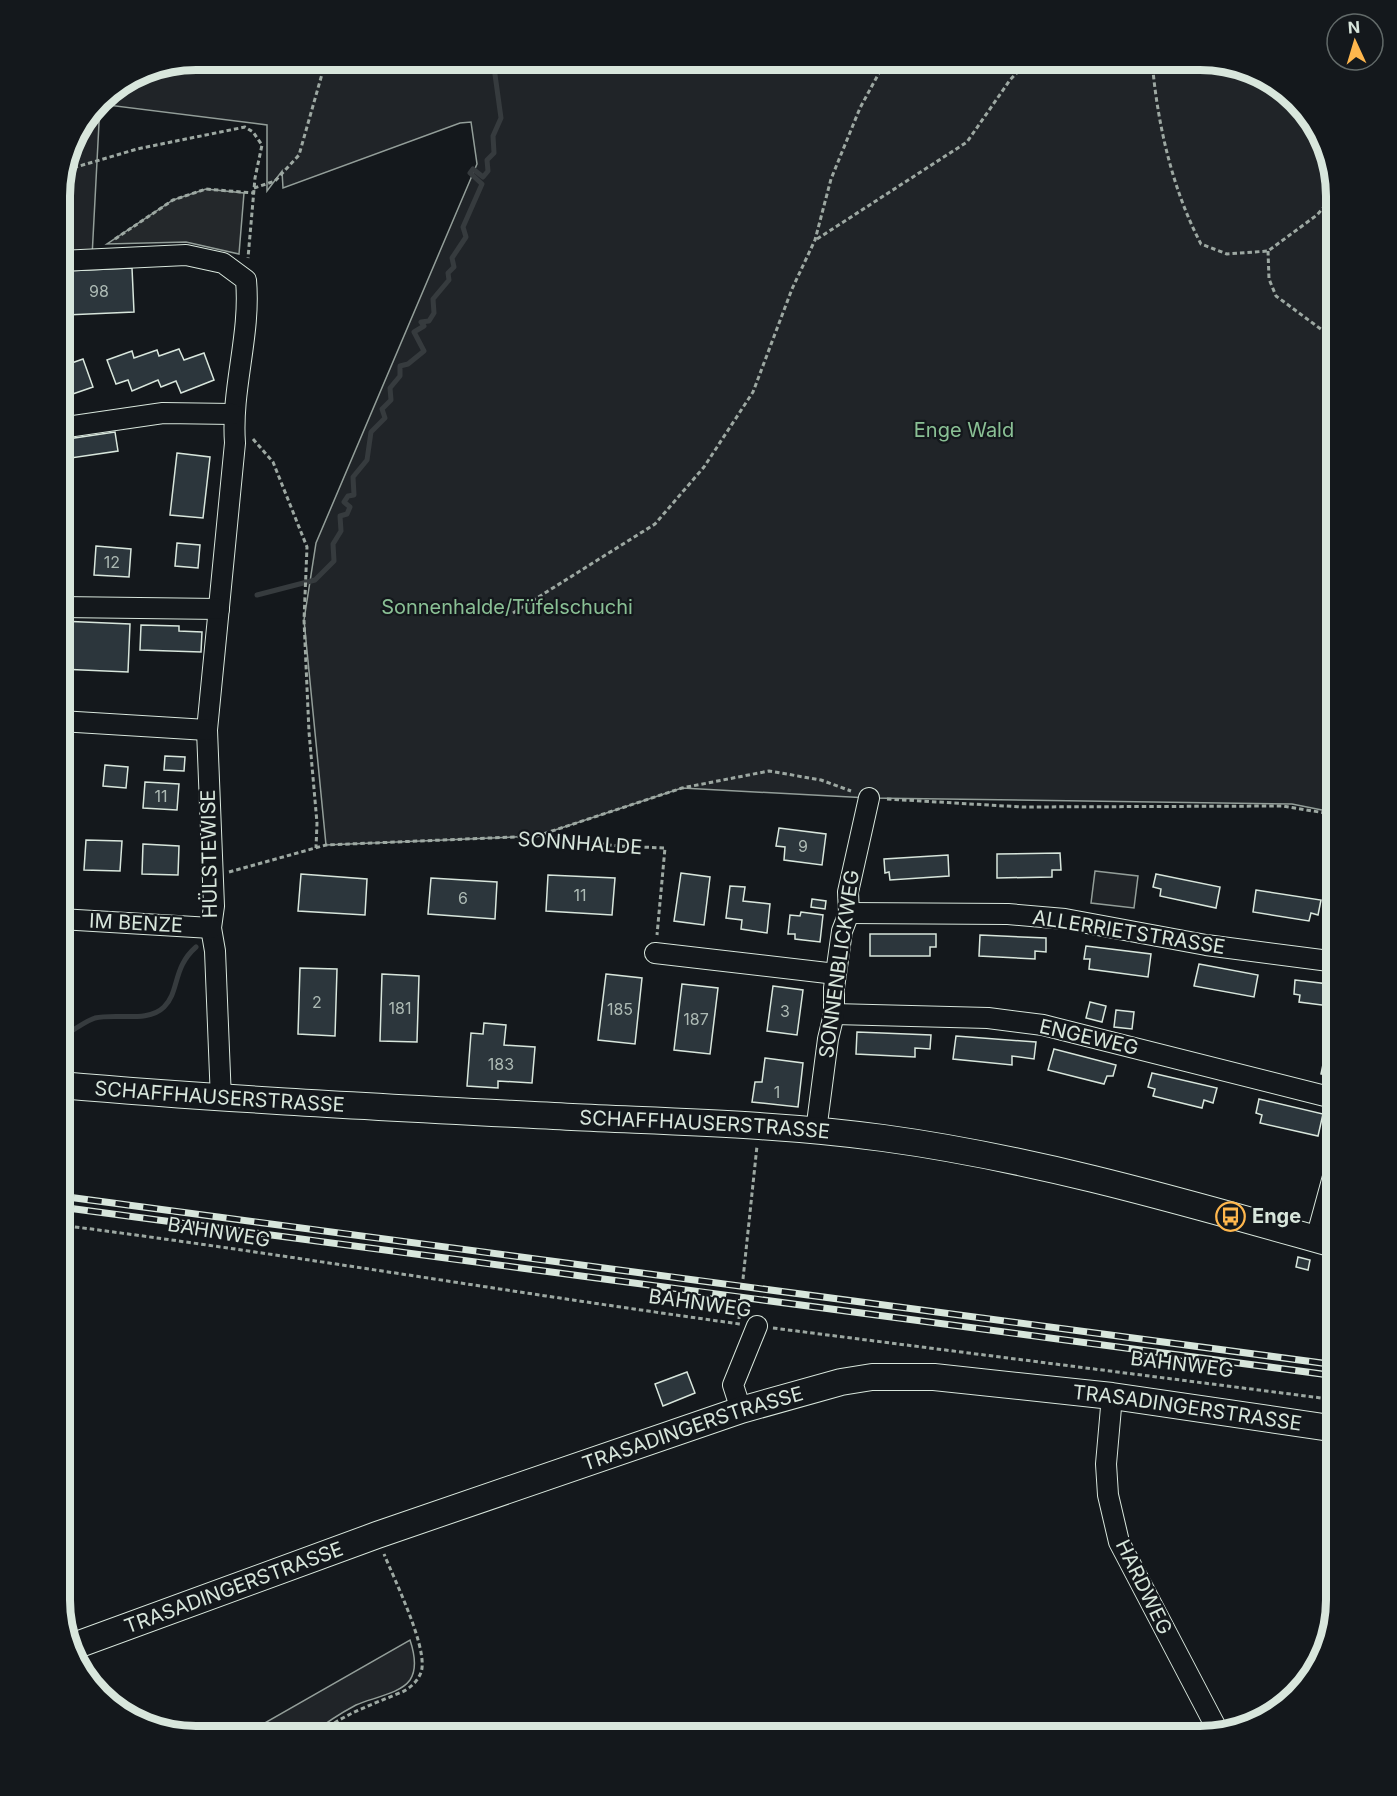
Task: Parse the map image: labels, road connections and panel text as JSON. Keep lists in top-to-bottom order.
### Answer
{
  "streets": {
    "main road": ["SCHAFFHAUSERSTRASSE", "TRASADINGERSTRASSE"],
    "street": [
      "HÜLSTEWISE",
      "IM BENZE",
      "ALLERRIETSTRASSE",
      "SONNENBLICKWEG",
      "ENGEWEG",
      "HARDWEG"
    ],
    "path": ["SONNHALDE", "BAHNWEG"]
  },
  "crossings": [
    ["SONNHALDE", "HÜLSTEWISE"],
    ["HÜLSTEWISE", "IM BENZE"],
    ["HÜLSTEWISE", "SCHAFFHAUSERSTRASSE"],
    ["ALLERRIETSTRASSE", "SONNENBLICKWEG"],
    ["SONNENBLICKWEG", "ENGEWEG"],
    ["SONNENBLICKWEG", "SCHAFFHAUSERSTRASSE"],
    ["TRASADINGERSTRASSE", "HARDWEG"]
  ],
  "parks": ["Enge Wald", "Sonnenhalde/Tüfelschuchi"],
  "places": {
    "bus stop": ["Enge"]
  },
  "house_numbers": [
    "98",
    "12",
    "11",
    "9",
    "11",
    "6",
    "2",
    "181",
    "185",
    "3",
    "187",
    "183",
    "1"
  ],
  "north": "top"
}
